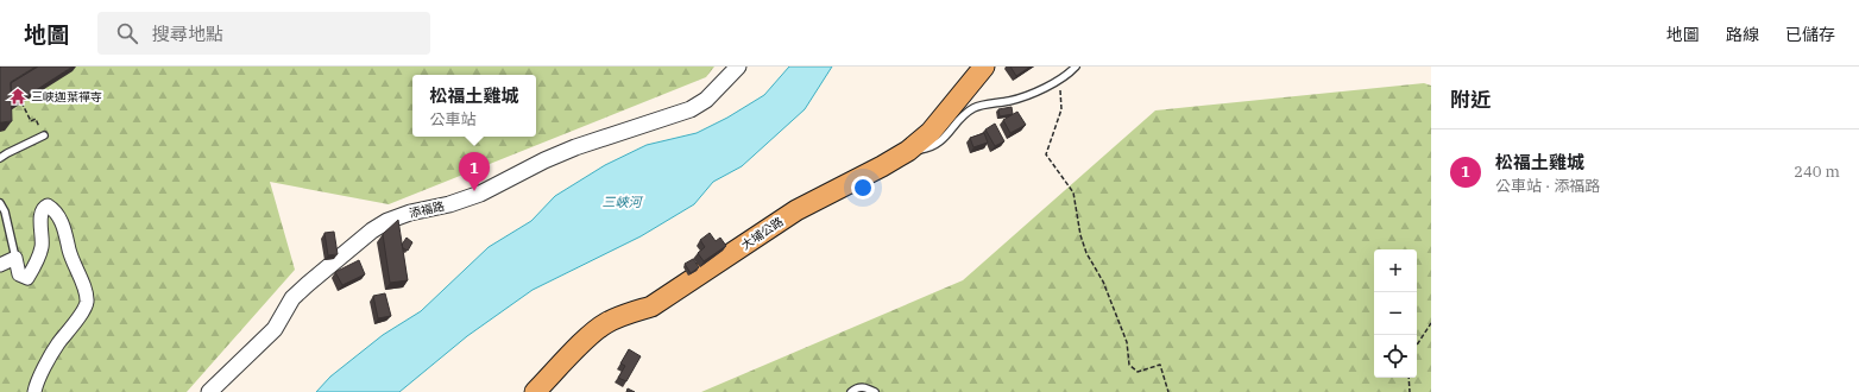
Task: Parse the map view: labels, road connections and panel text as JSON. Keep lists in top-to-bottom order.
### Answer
{
  "streets": {
    "main road": ["大埔公路"],
    "street": ["添福路"]
  },
  "water": ["三峽河"],
  "places": {
    "temple": ["三峽迦葉禪寺"]
  },
  "page": {
    "header": "地圖",
    "search": "搜尋地點",
    "nav": ["地圖", "路線", "已儲存"],
    "heading": "附近",
    "popup": ["松福土雞城", "公車站"],
    "list": [
      {
        "mark": "1",
        "name": "松福土雞城",
        "note": "公車站 · 添福路",
        "value": "240 m"
      }
    ],
    "pins": "1",
    "map_buttons": ["+", "−"]
  }
}
